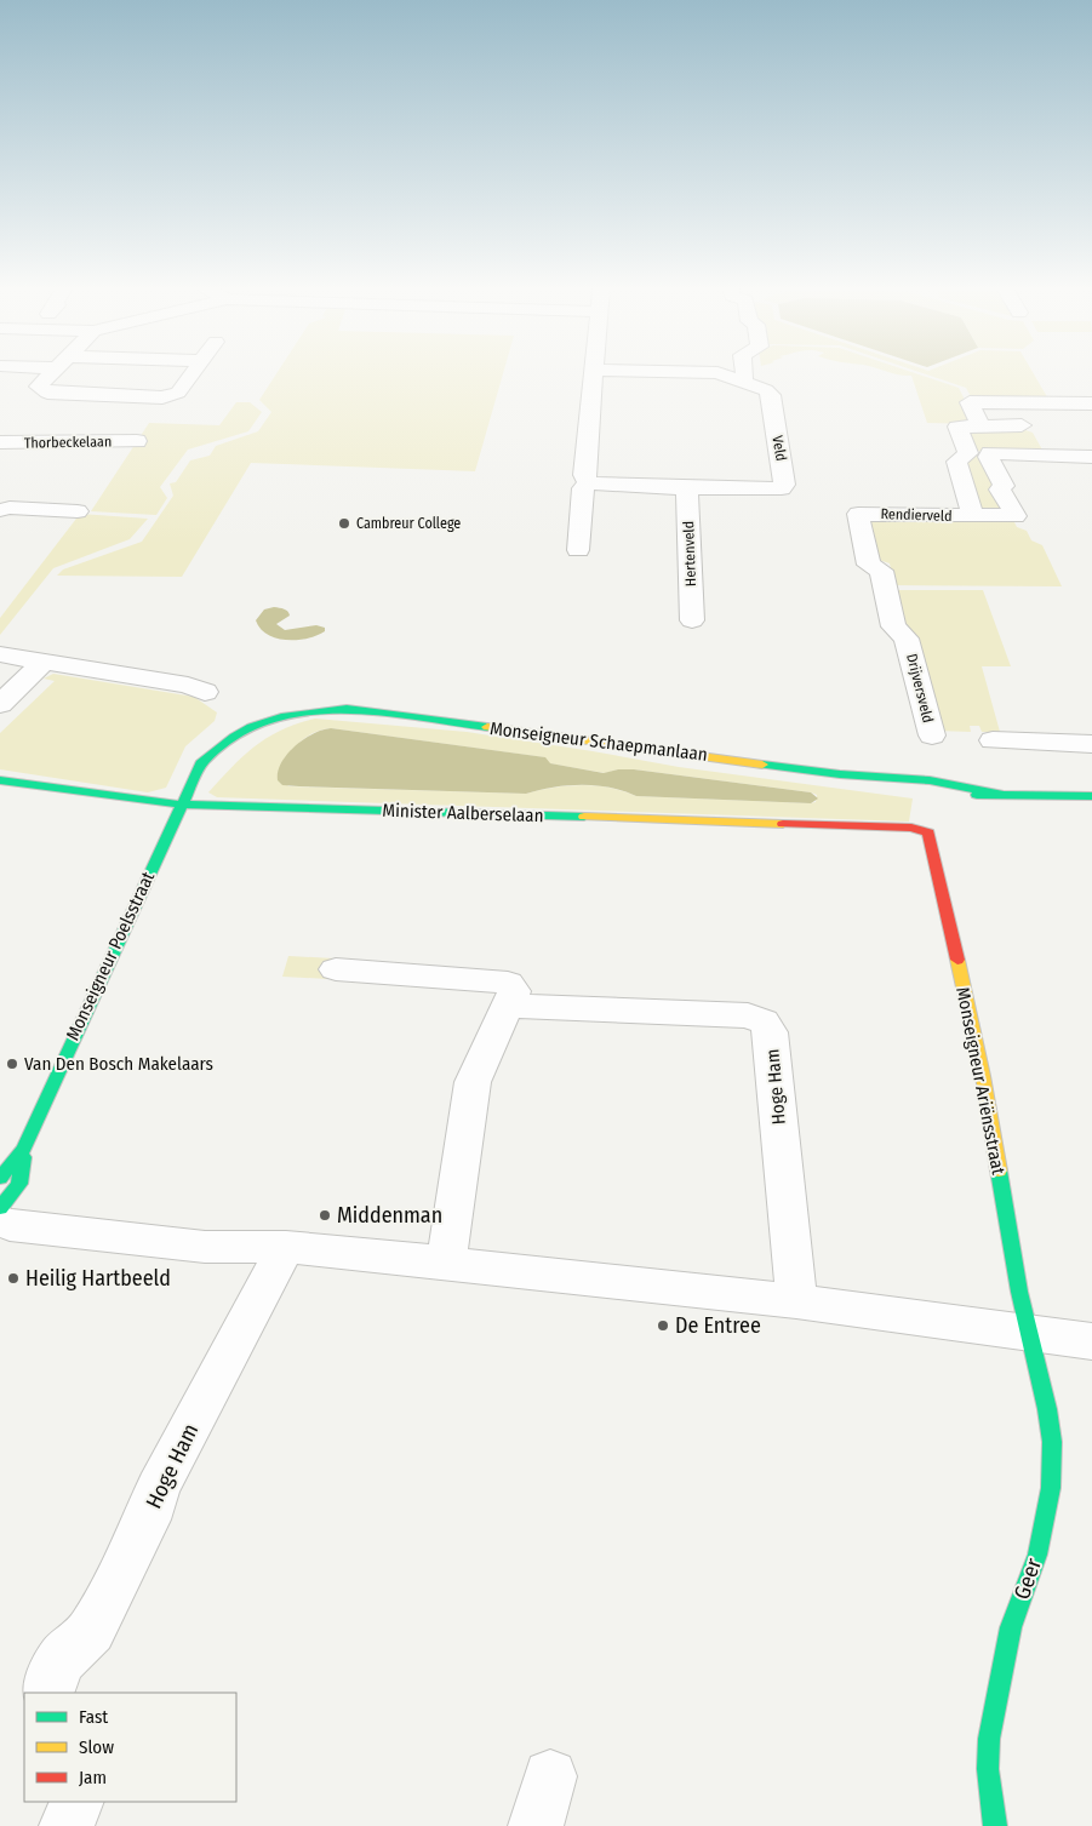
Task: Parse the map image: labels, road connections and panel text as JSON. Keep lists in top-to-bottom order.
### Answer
{
  "streets": {
    "street": [
      "Thorbeckelaan",
      "Veld",
      "Rendierveld",
      "Hertenveld",
      "Drijversveld",
      "Monseigneur Schaepmanlaan",
      "Minister Aalberselaan",
      "Monseigneur Poelsstraat",
      "Monseigneur Ariënsstraat",
      "Hoge Ham",
      "Geer"
    ]
  },
  "crossings": [
    ["Veld", "Hertenveld"],
    ["Rendierveld", "Drijversveld"],
    ["Monseigneur Schaepmanlaan", "Monseigneur Poelsstraat"],
    ["Minister Aalberselaan", "Monseigneur Poelsstraat"],
    ["Minister Aalberselaan", "Monseigneur Ariënsstraat"],
    ["Monseigneur Ariënsstraat", "Geer"]
  ],
  "places": [
    "Cambreur College",
    "Van Den Bosch Makelaars",
    "Middenman",
    "Heilig Hartbeeld",
    "De Entree"
  ],
  "legend": ["Fast", "Slow", "Jam"]
}
